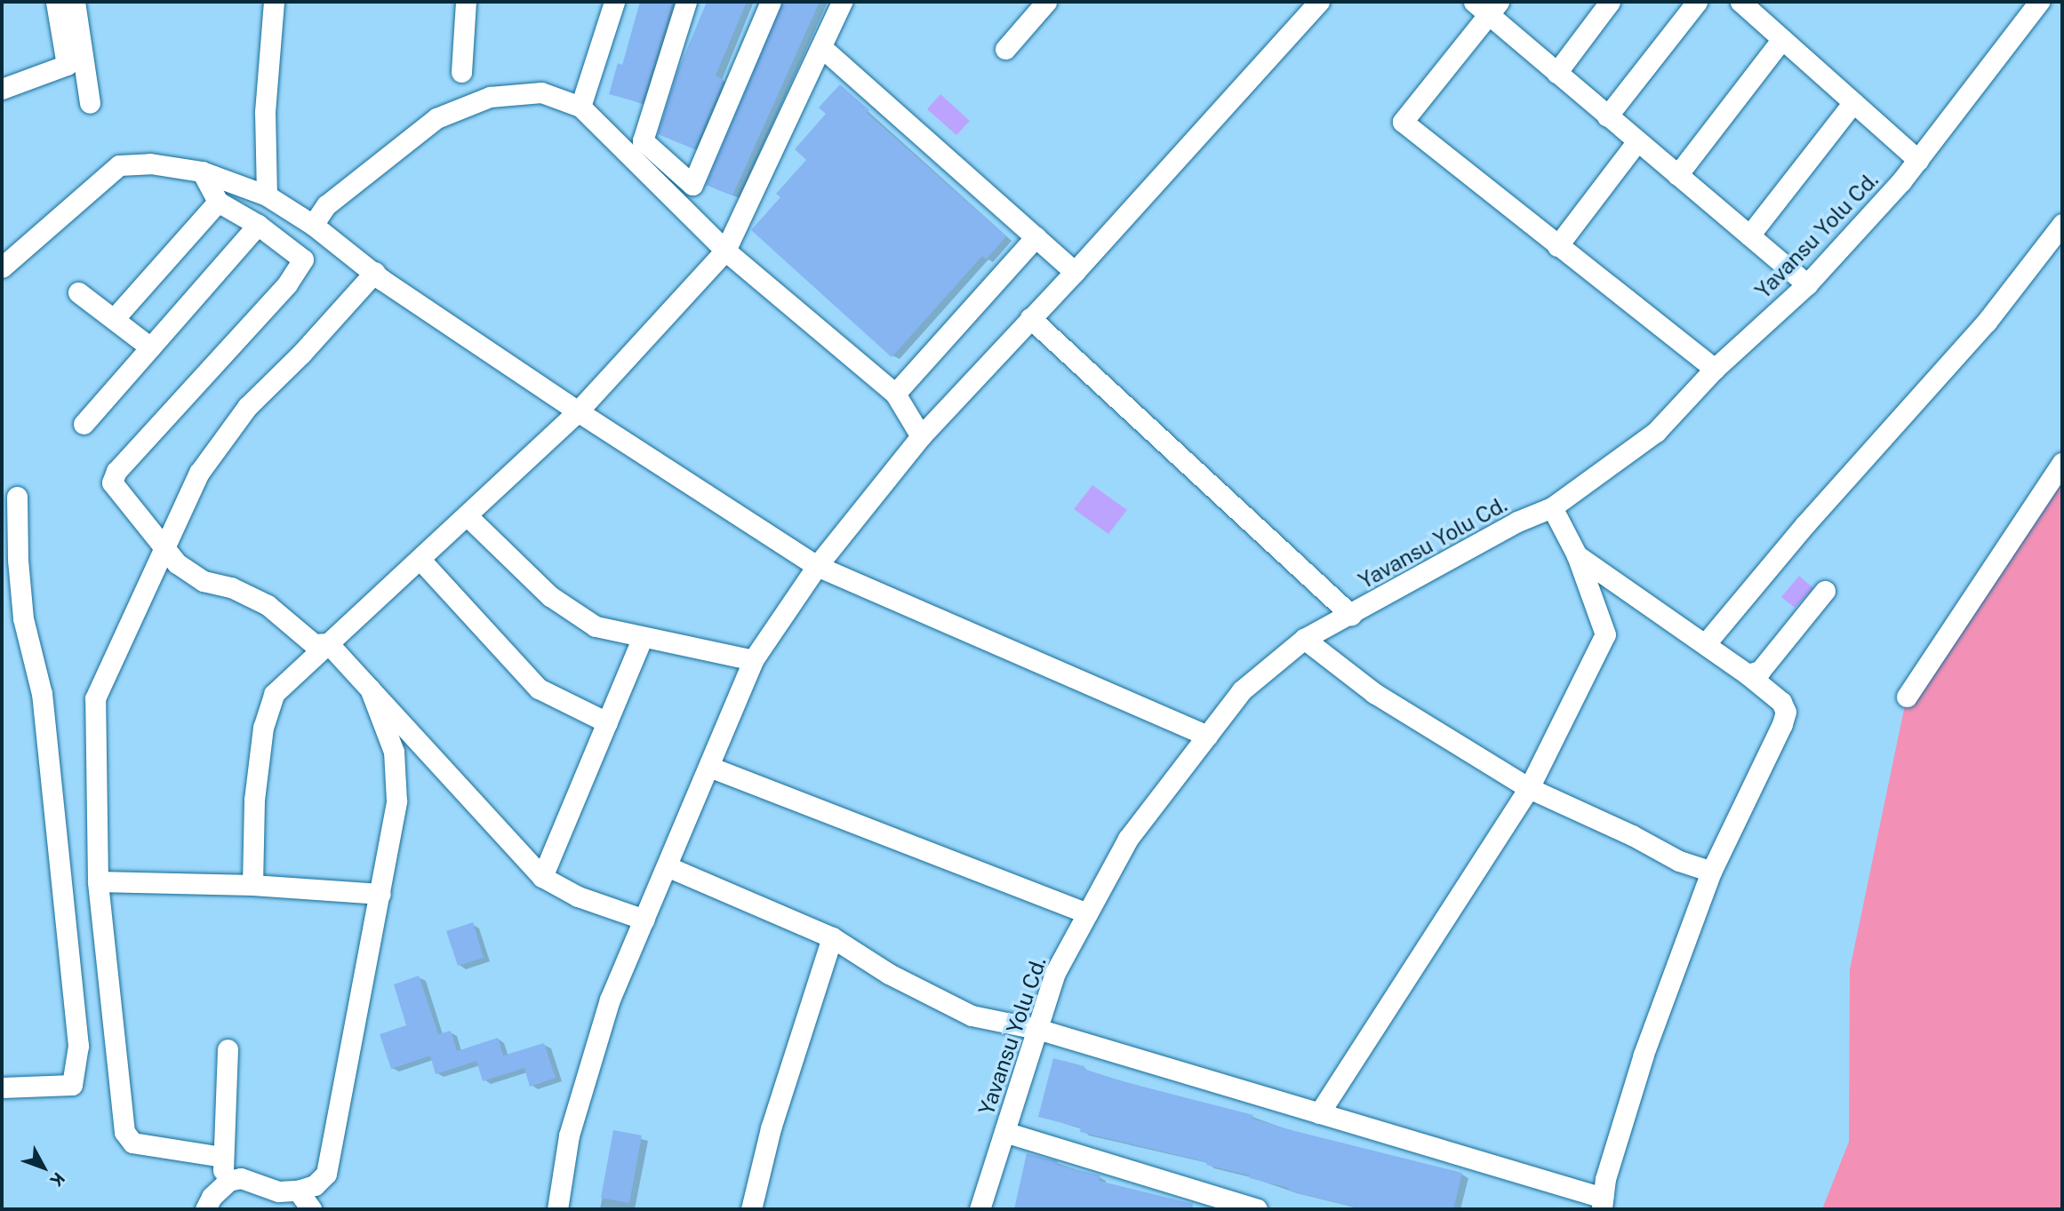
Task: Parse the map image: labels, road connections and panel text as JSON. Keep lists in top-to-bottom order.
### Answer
{
  "streets": {
    "street": ["Yavansu Yolu Cd."]
  },
  "north": "bottom right"
}
